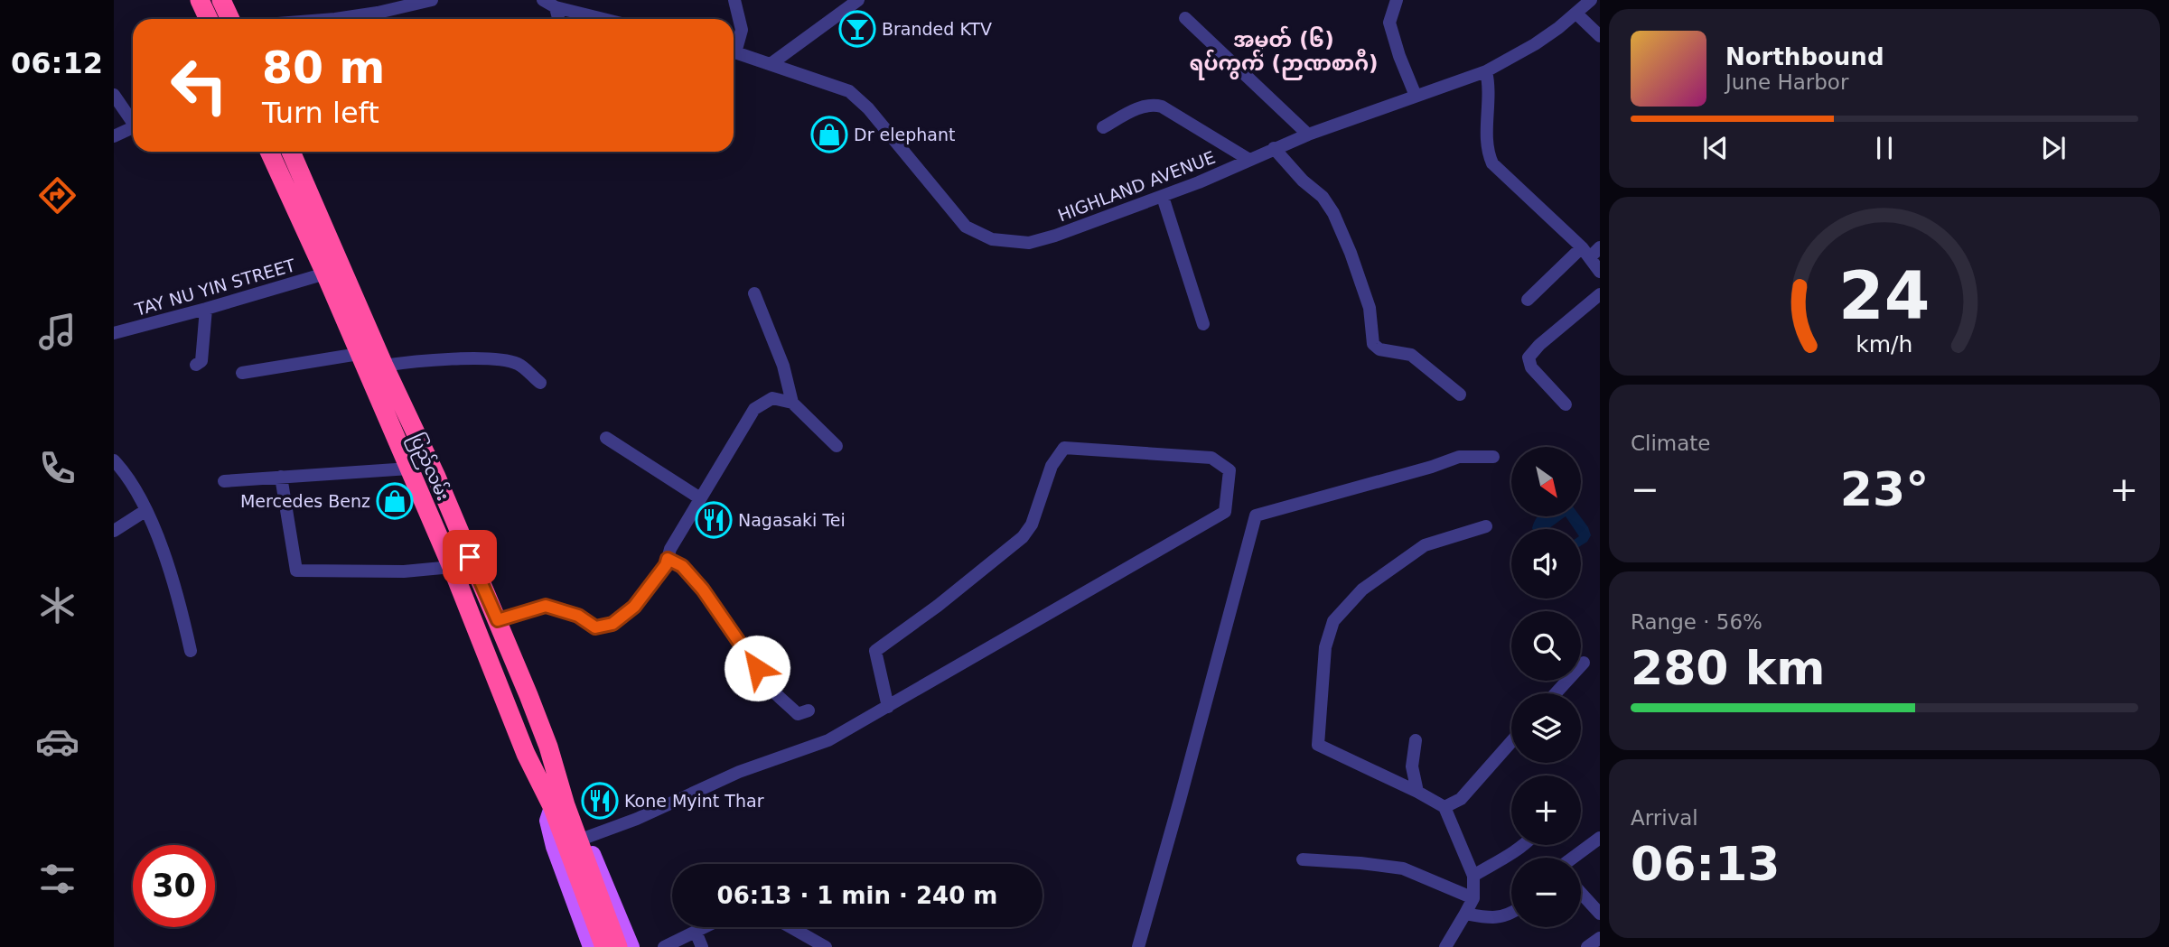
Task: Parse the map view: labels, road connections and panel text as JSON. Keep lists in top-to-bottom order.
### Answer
{
  "streets": {
    "highway": ["ပြည်လမ်း"],
    "street": ["HIGHLAND AVENUE", "TAY NU YIN STREET"]
  },
  "crossings": [
    ["TAY NU YIN STREET", "ပြည်လမ်း"]
  ],
  "districts": ["အမှတ် (၆) ရပ်ကွက် (ဉာဏစာဂီ)"],
  "places": {
    "bar": ["Branded KTV"],
    "shop": ["Dr elephant", "Mercedes Benz"],
    "restaurant": ["Nagasaki Tei", "Kone Myint Thar"]
  },
  "north": "bottom right",
  "page": {
    "tabs": "06:12",
    "turn": ["80 m", "Turn left"],
    "song": ["Northbound", "June Harbor"],
    "tile": [
      "Climate",
      ["Range · 56%", "280 km"],
      ["Arrival", "06:13"]
    ],
    "map_buttons": ["+", "−"],
    "heat": ["−", "23°", "+"],
    "limit": "30",
    "trip": "06:13 · 1 min · 240 m",
    "gauge": ["24", "km/h"]
  }
}
